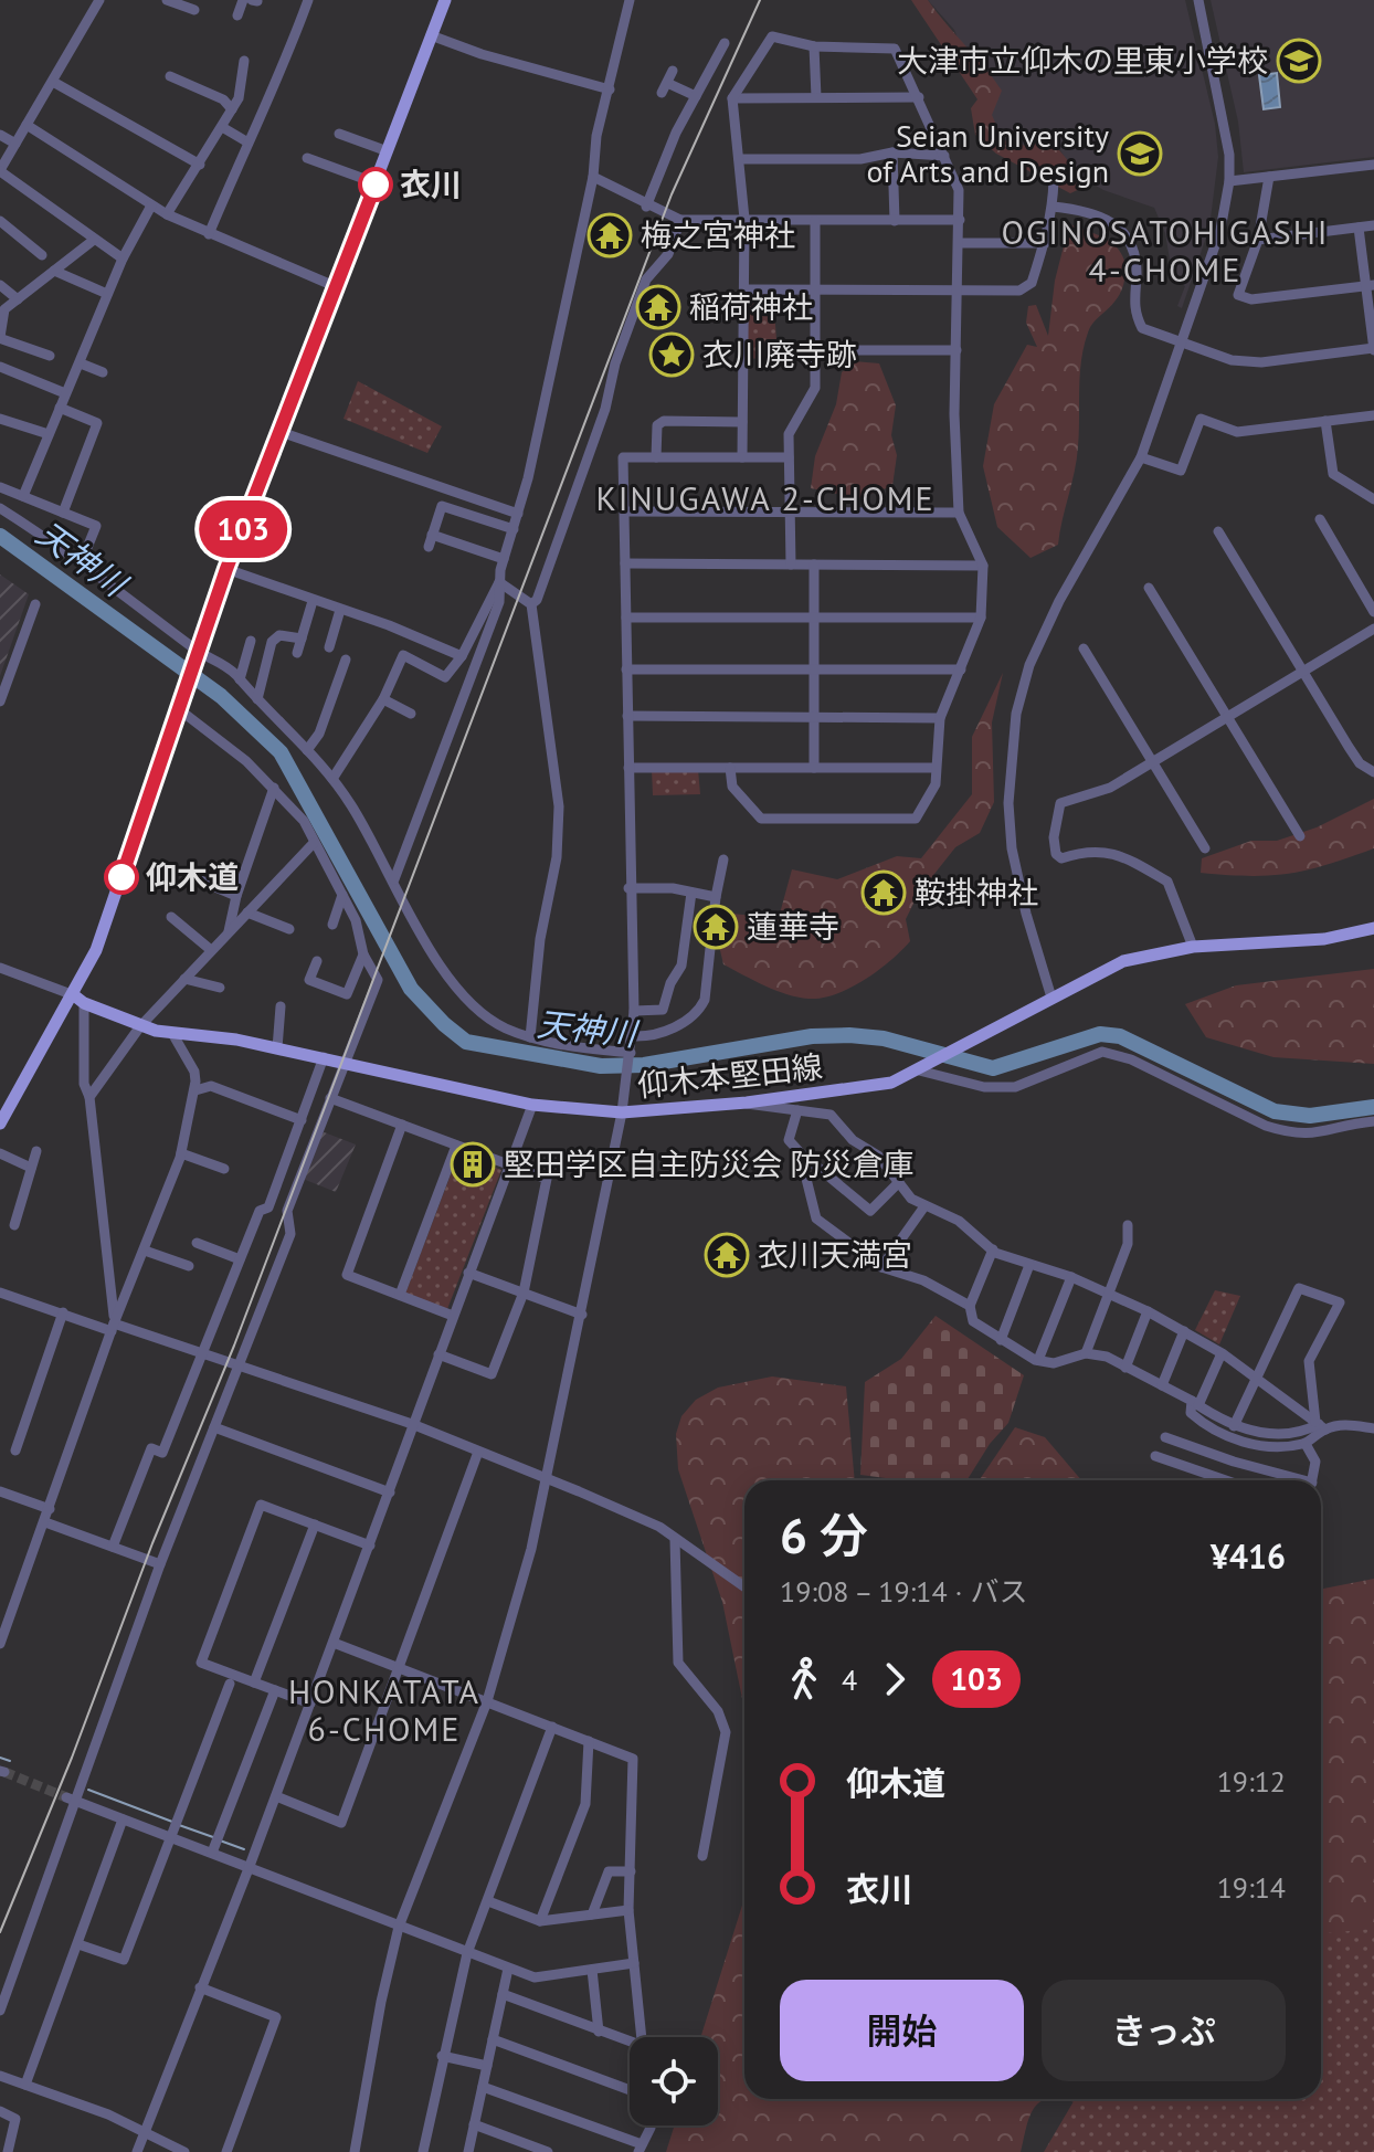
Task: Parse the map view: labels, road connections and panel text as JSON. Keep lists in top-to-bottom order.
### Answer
{
  "streets": {
    "main road": ["仰木本堅田線"]
  },
  "districts": ["OGINOSATOHIGASHI 4-CHOME", "KINUGAWA 2-CHOME", "HONKATATA 6-CHOME"],
  "water": ["天神川"],
  "places": {
    "school or university": ["大津市立仰木の里東小学校", "Seian University of Arts and Design"],
    "other": ["衣川", "仰木道"],
    "temple": [
      "梅之宮神社",
      "稲荷神社",
      "鞍掛神社",
      "蓮華寺",
      "衣川天満宮"
    ],
    "place": ["衣川廃寺跡"],
    "building": ["堅田学区自主防災会 防災倉庫"]
  },
  "lines": ["bus line 103"],
  "page": {
    "on_map": "103",
    "heading": ["6 分", "19:08 – 19:14 · バス", "¥416"],
    "legs": ["4", "103"],
    "list": [
      {
        "name": "仰木道",
        "value": "19:12"
      },
      {
        "name": "衣川",
        "value": "19:14"
      }
    ],
    "buttons": ["開始", "きっぷ"]
  }
}
